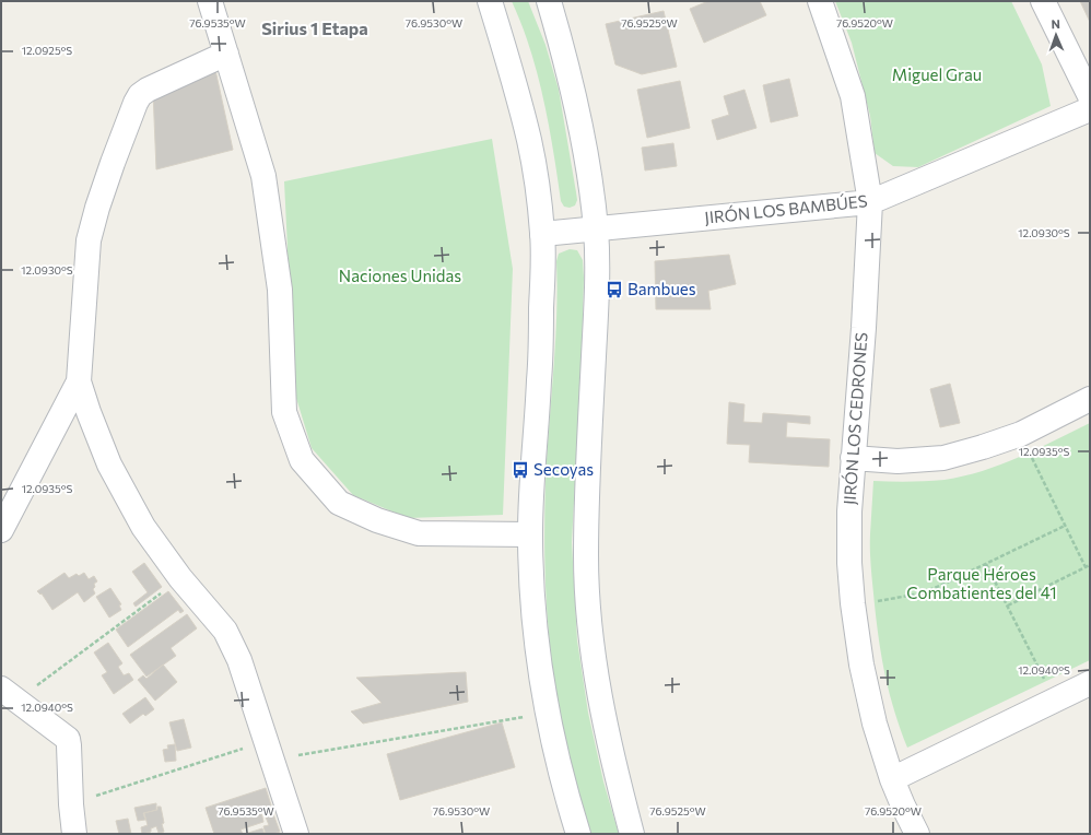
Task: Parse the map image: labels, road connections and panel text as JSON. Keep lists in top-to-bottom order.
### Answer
{
  "streets": {
    "street": ["JIRÓN LOS BAMBÚES", "JIRÓN LOS CEDRONES"]
  },
  "crossings": [
    ["JIRÓN LOS BAMBÚES", "JIRÓN LOS CEDRONES"]
  ],
  "districts": ["Sirius 1 Etapa"],
  "parks": ["Miguel Grau", "Naciones Unidas", "Parque Héroes Combatientes del 41"],
  "places": {
    "bus stop": ["Bambues", "Secoyas"]
  },
  "north": "top",
  "coordinates": [
    "76.9535°W",
    "76.9530°W",
    "76.9525°W",
    "76.9520°W",
    "12.0925°S",
    "12.0930°S",
    "12.0935°S",
    "12.0940°S"
  ]
}
